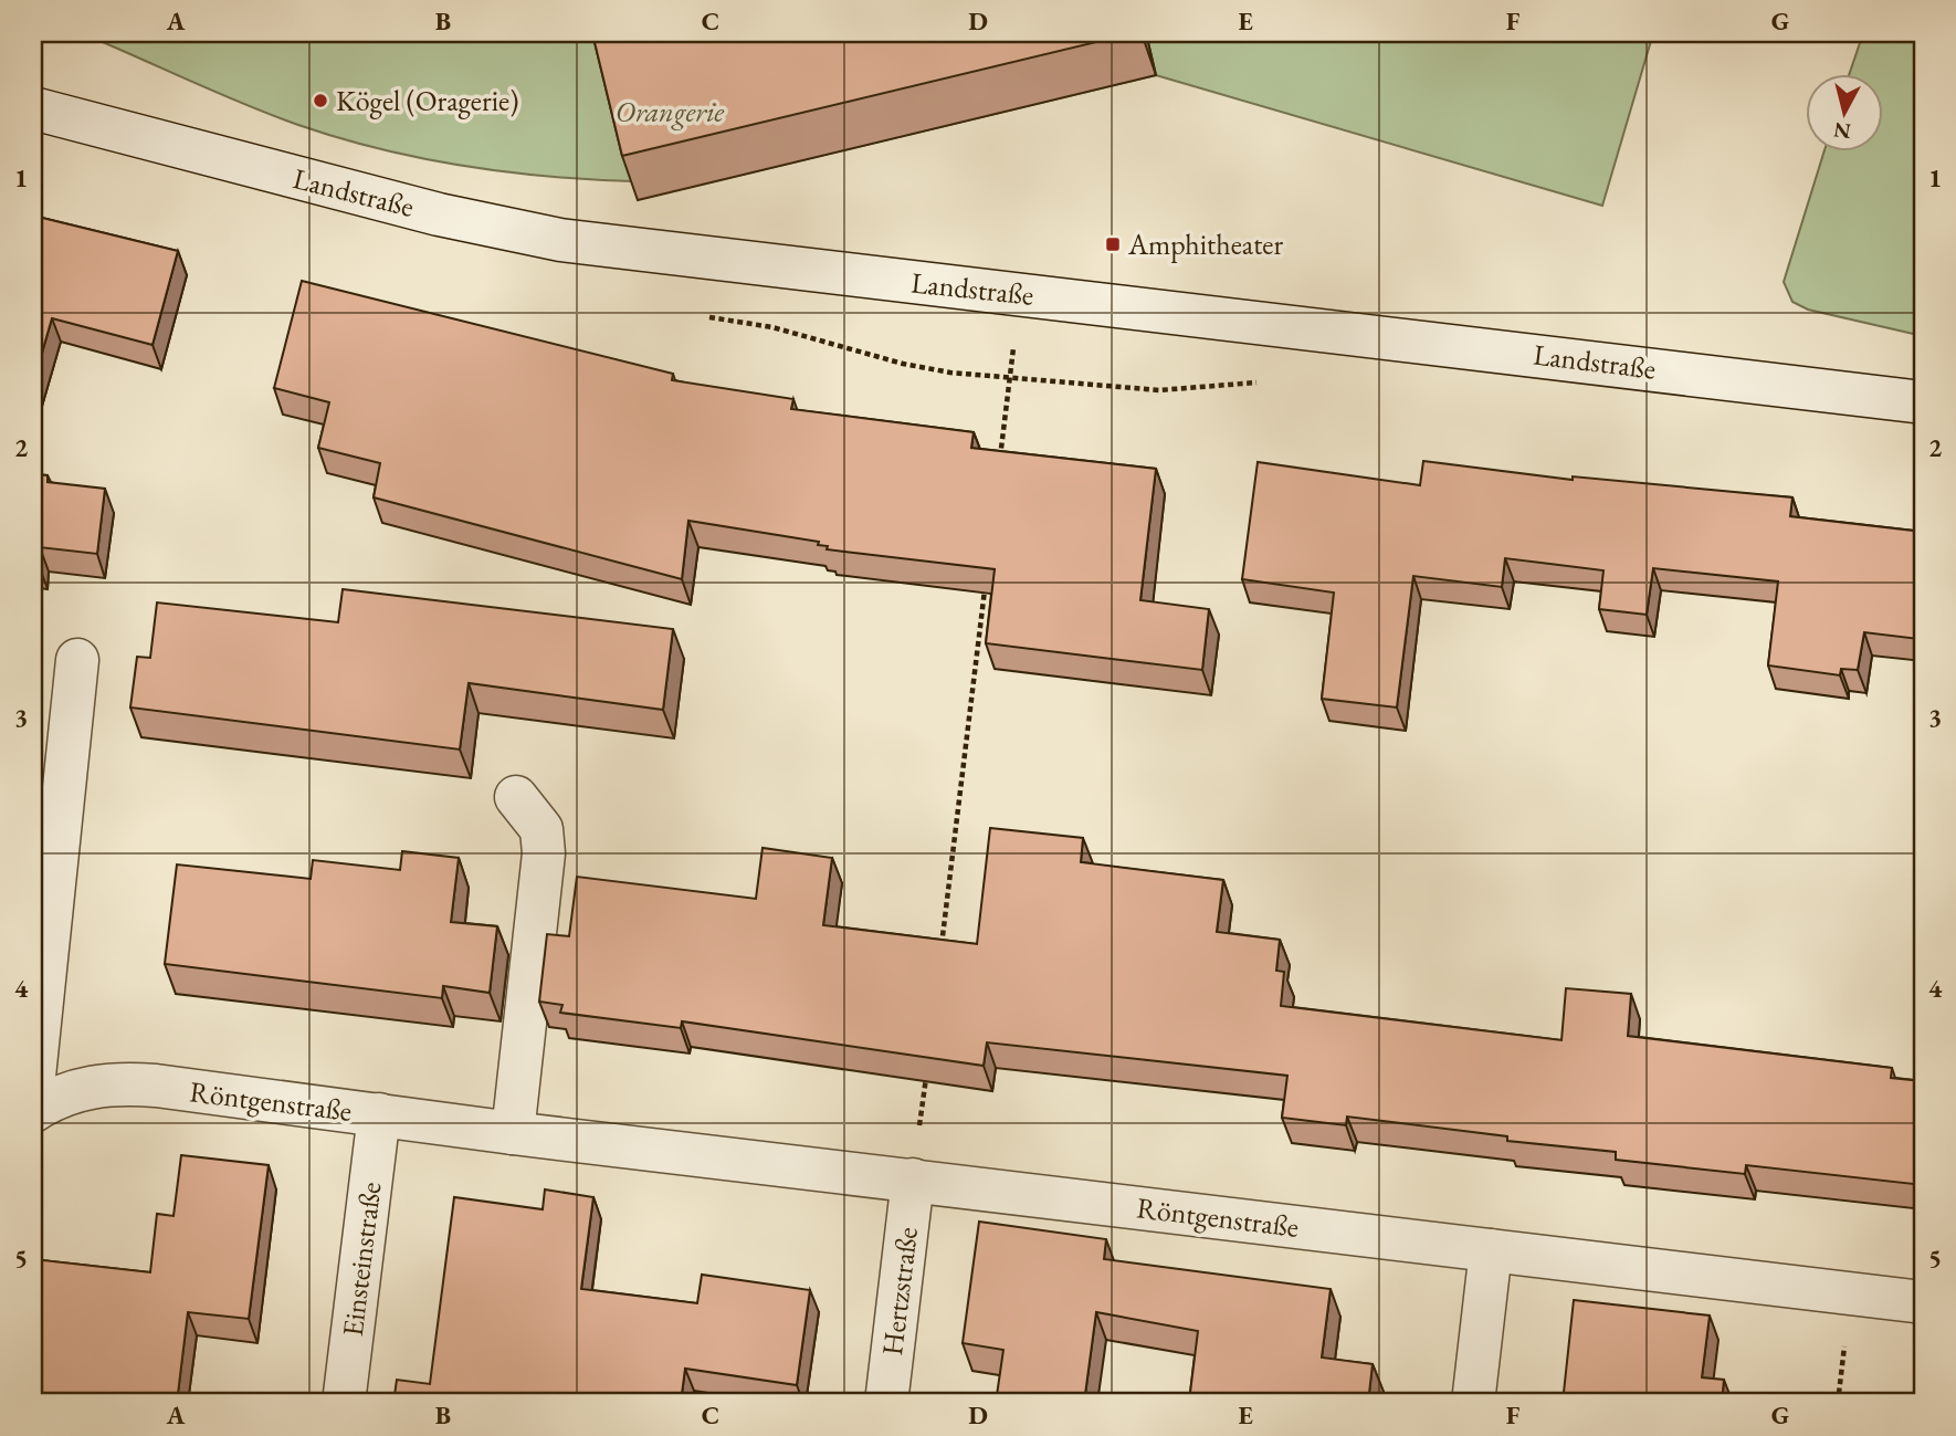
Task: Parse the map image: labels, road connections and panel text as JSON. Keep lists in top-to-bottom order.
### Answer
{
  "streets": {
    "street": [
      "Landstraße",
      "Röntgenstraße",
      "Einsteinstraße",
      "Hertzstraße"
    ]
  },
  "crossings": [
    ["Röntgenstraße", "Einsteinstraße"],
    ["Röntgenstraße", "Hertzstraße"]
  ],
  "parks": ["Orangerie"],
  "places": {
    "other": ["Kögel (Oragerie)"],
    "transit": ["Amphitheater"]
  },
  "north": "bottom",
  "grid": {
    "columns": [
      "A",
      "B",
      "C",
      "D",
      "E",
      "F",
      "G"
    ],
    "rows": [
      "1",
      "2",
      "3",
      "4",
      "5"
    ]
  }
}
